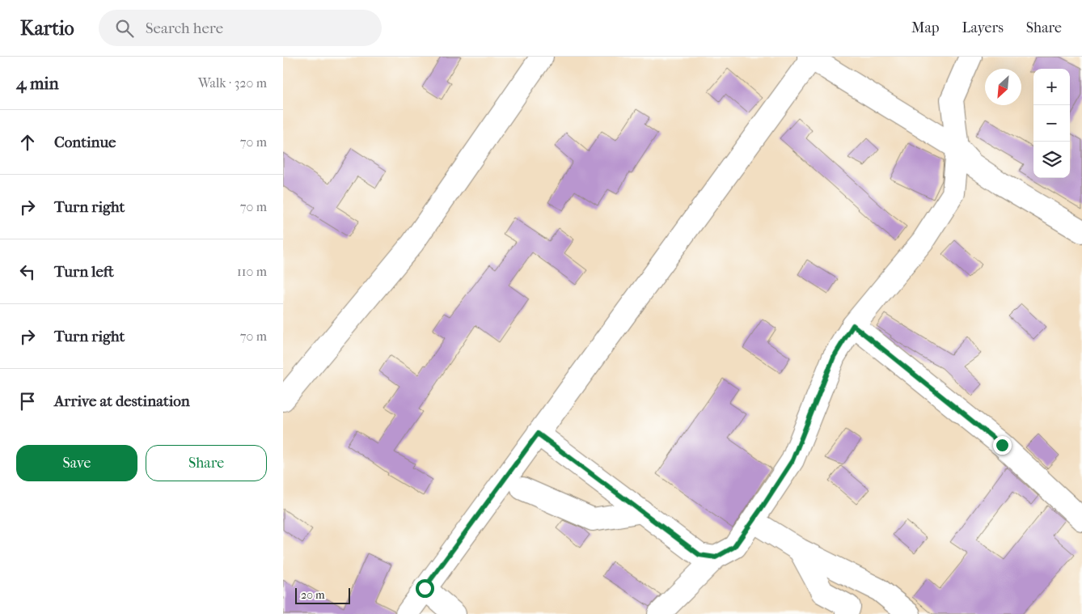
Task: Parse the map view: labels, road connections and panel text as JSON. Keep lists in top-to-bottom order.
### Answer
{
  "scale_bar": "20 m",
  "north": "bottom left",
  "page": {
    "header": "Kartio",
    "search": "Search here",
    "nav": ["Map", "Layers", "Share"],
    "heading": ["4 min", "Walk · 320 m"],
    "map_buttons": ["+", "−"],
    "list": [
      ["Continue", "70 m"],
      ["Turn right", "70 m"],
      ["Turn left", "110 m"],
      ["Turn right", "70 m"],
      "Arrive at destination"
    ],
    "buttons": ["Save", "Share"],
    "scale": "20 m"
  }
}
